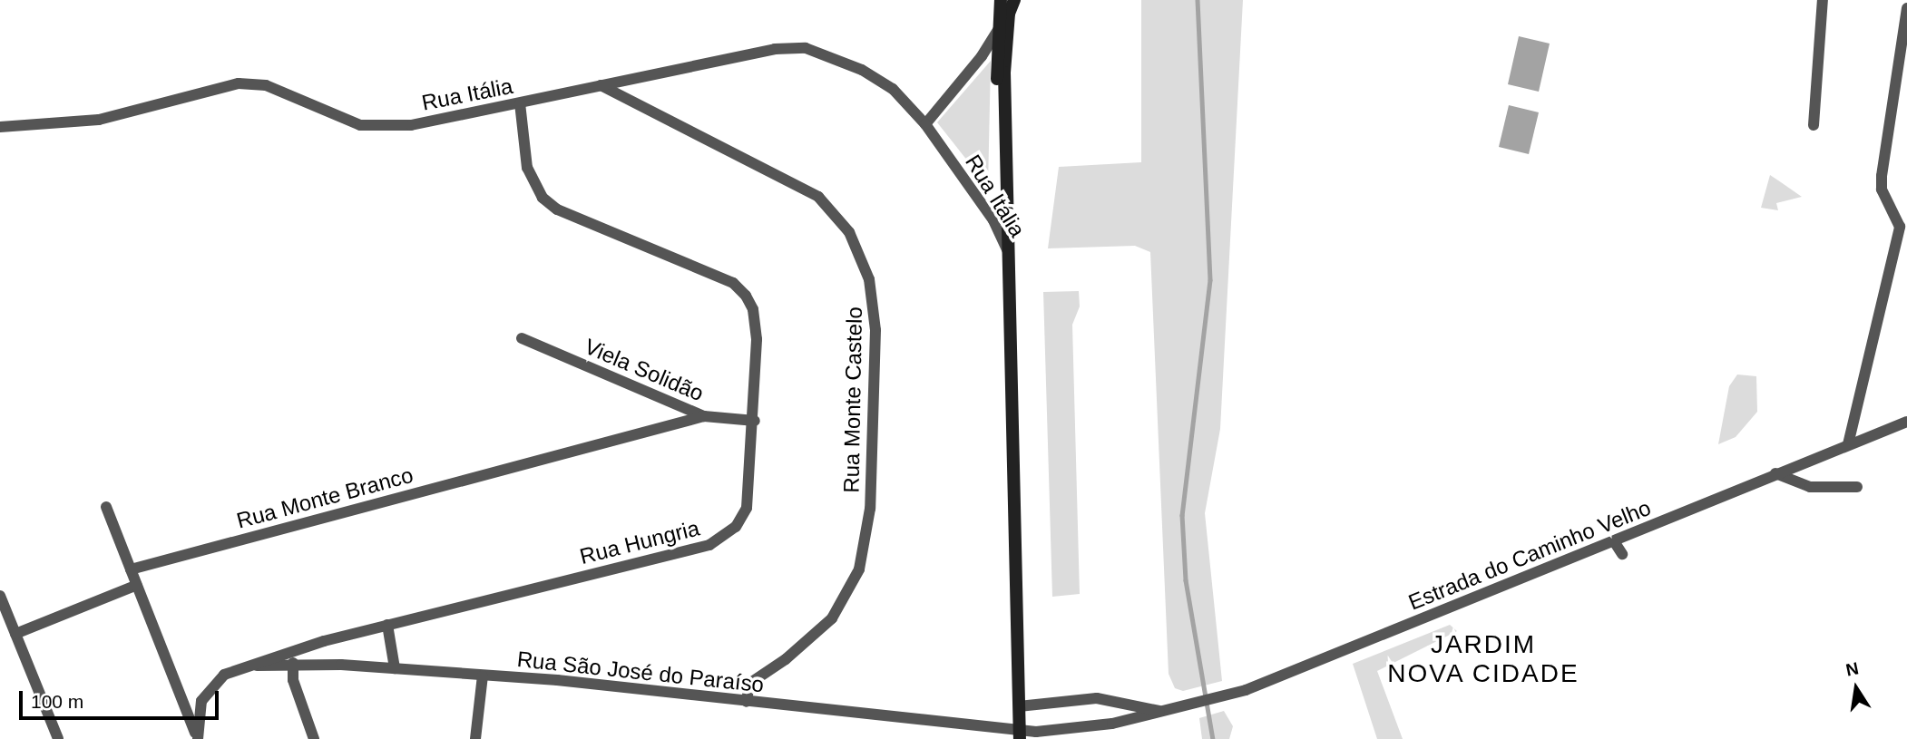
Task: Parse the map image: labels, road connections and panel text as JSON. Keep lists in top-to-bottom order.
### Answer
{
  "streets": {
    "street": [
      "Rua Itália",
      "Viela Solidão",
      "Rua Monte Castelo",
      "Rua Monte Branco",
      "Rua Hungria",
      "Estrada do Caminho Velho",
      "Rua São José do Paraíso"
    ]
  },
  "crossings": [
    ["Rua Itália", "Rua Monte Castelo"],
    ["Rua Itália", "Rua Hungria"],
    ["Viela Solidão", "Rua Monte Branco"],
    ["Viela Solidão", "Rua Hungria"],
    ["Rua Monte Castelo", "Rua São José do Paraíso"],
    ["Rua Hungria", "Rua São José do Paraíso"],
    ["Estrada do Caminho Velho", "Rua São José do Paraíso"]
  ],
  "districts": ["JARDIM NOVA CIDADE"],
  "scale_bar": "100 m",
  "north": "top"
}
